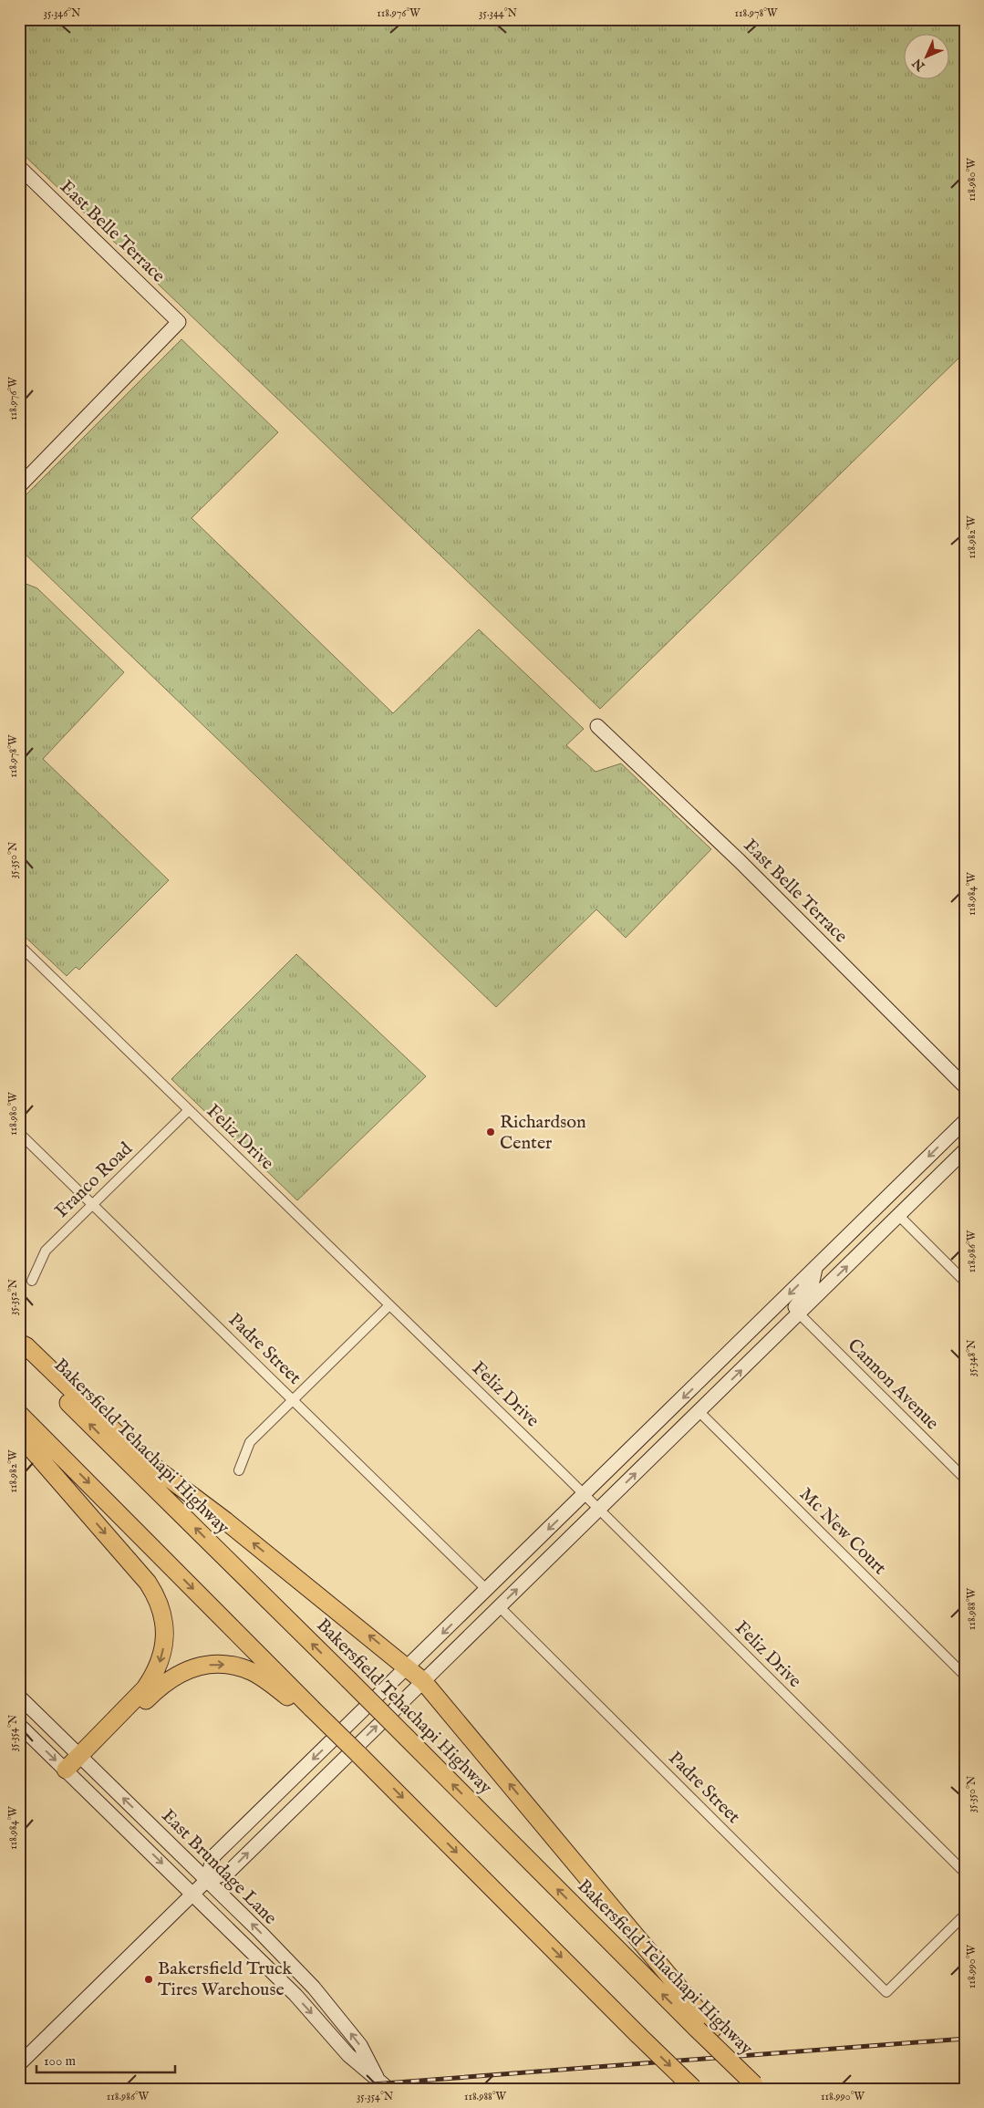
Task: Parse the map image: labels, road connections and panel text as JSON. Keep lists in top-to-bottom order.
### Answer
{
  "streets": {
    "highway": ["Bakersfield Tehachapi Highway"],
    "street": [
      "East Belle Terrace",
      "Feliz Drive",
      "Franco Road",
      "Padre Street",
      "Cannon Avenue",
      "Mc New Court",
      "East Brundage Lane"
    ]
  },
  "crossings": [
    ["Feliz Drive", "Franco Road"],
    ["Franco Road", "Padre Street"]
  ],
  "places": ["Richardson Center", "Bakersfield Truck Tires Warehouse"],
  "scale_bar": "100 m",
  "north": "bottom left",
  "coordinates": [
    "35.346°N",
    "118.976°W",
    "35.344°N",
    "118.978°W",
    "118.980°W",
    "118.982°W",
    "35.350°N",
    "118.984°W",
    "118.986°W",
    "35.352°N",
    "35.348°N",
    "118.988°W",
    "35.354°N",
    "118.990°W"
  ]
}
